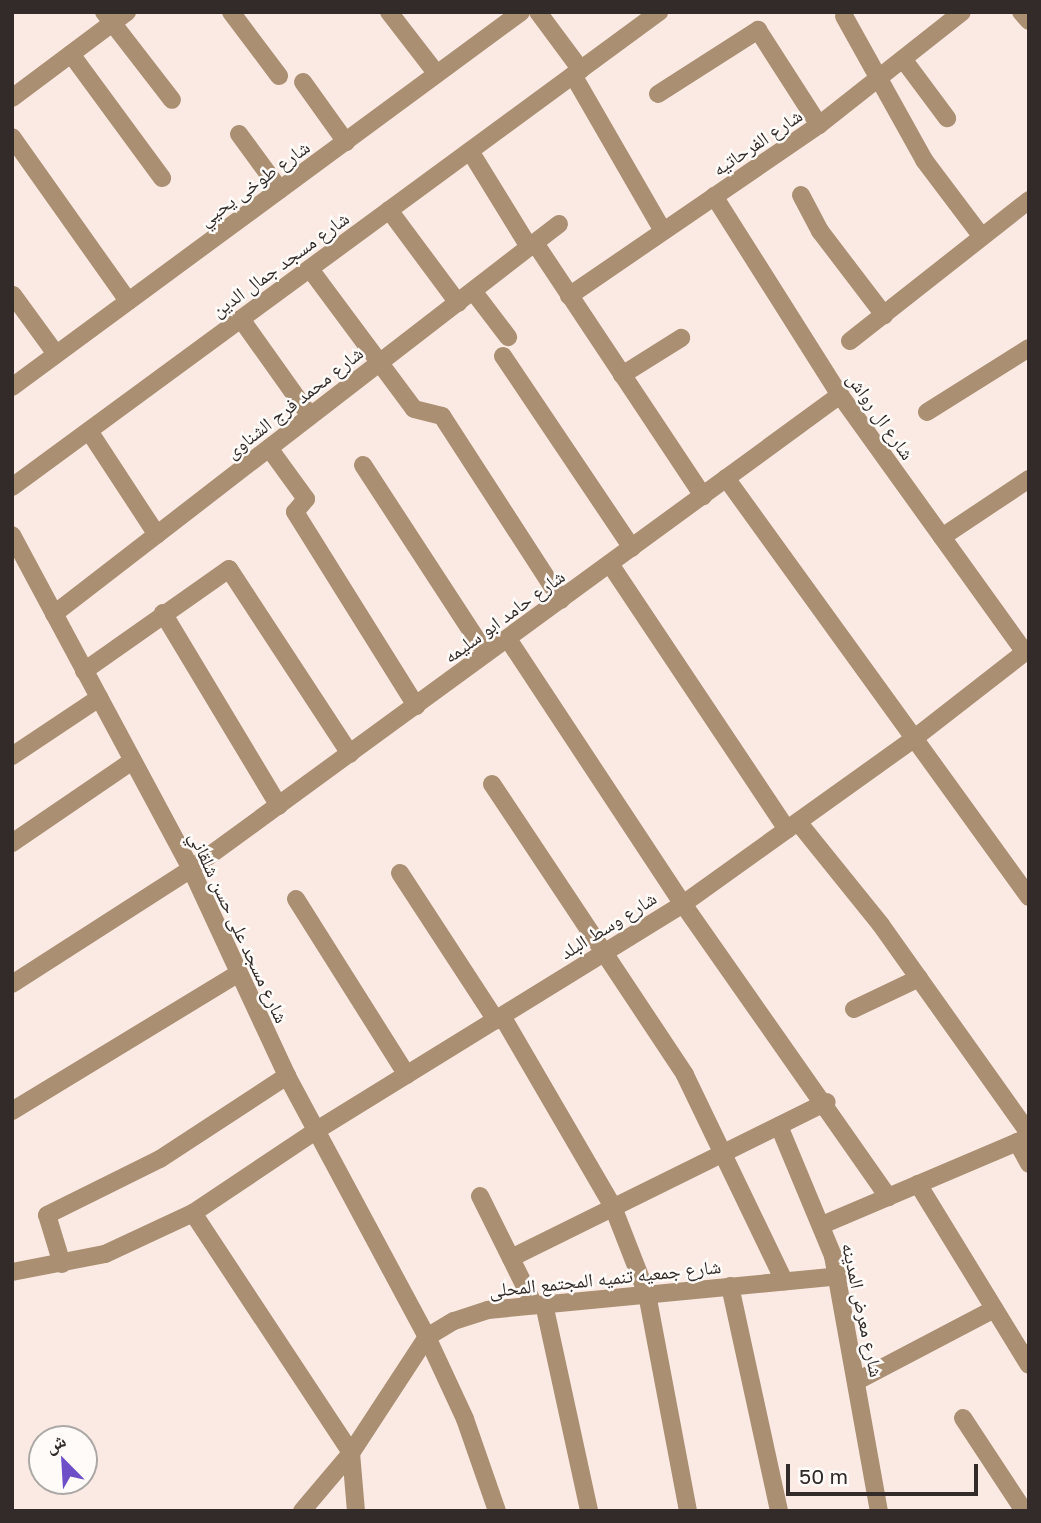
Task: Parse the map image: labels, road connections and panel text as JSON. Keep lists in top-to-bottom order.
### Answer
{
  "streets": {
    "street": [
      "شارع الفرحاتيه",
      "شارع طوخى يحيي",
      "شارع مسجد جمال الدين",
      "شارع محمد فرج الشناوى",
      "شارع ال رواش",
      "شارع حامد ابو سليمه",
      "شارع وسط البلد",
      "شارع مسجد على حسن شلقاني",
      "شارع جمعيه تنميه المجتمع المحلى",
      "شارع معرض المدينه"
    ]
  },
  "crossings": [
    ["شارع الفرحاتيه", "شارع ال رواش"],
    ["شارع محمد فرج الشناوى", "شارع مسجد على حسن شلقاني"],
    ["شارع ال رواش", "شارع حامد ابو سليمه"],
    ["شارع ال رواش", "شارع وسط البلد"],
    ["شارع حامد ابو سليمه", "شارع مسجد على حسن شلقاني"],
    ["شارع وسط البلد", "شارع مسجد على حسن شلقاني"],
    ["شارع مسجد على حسن شلقاني", "شارع جمعيه تنميه المجتمع المحلى"],
    ["شارع جمعيه تنميه المجتمع المحلى", "شارع معرض المدينه"]
  ],
  "scale_bar": "50 m",
  "north": "top left"
}
